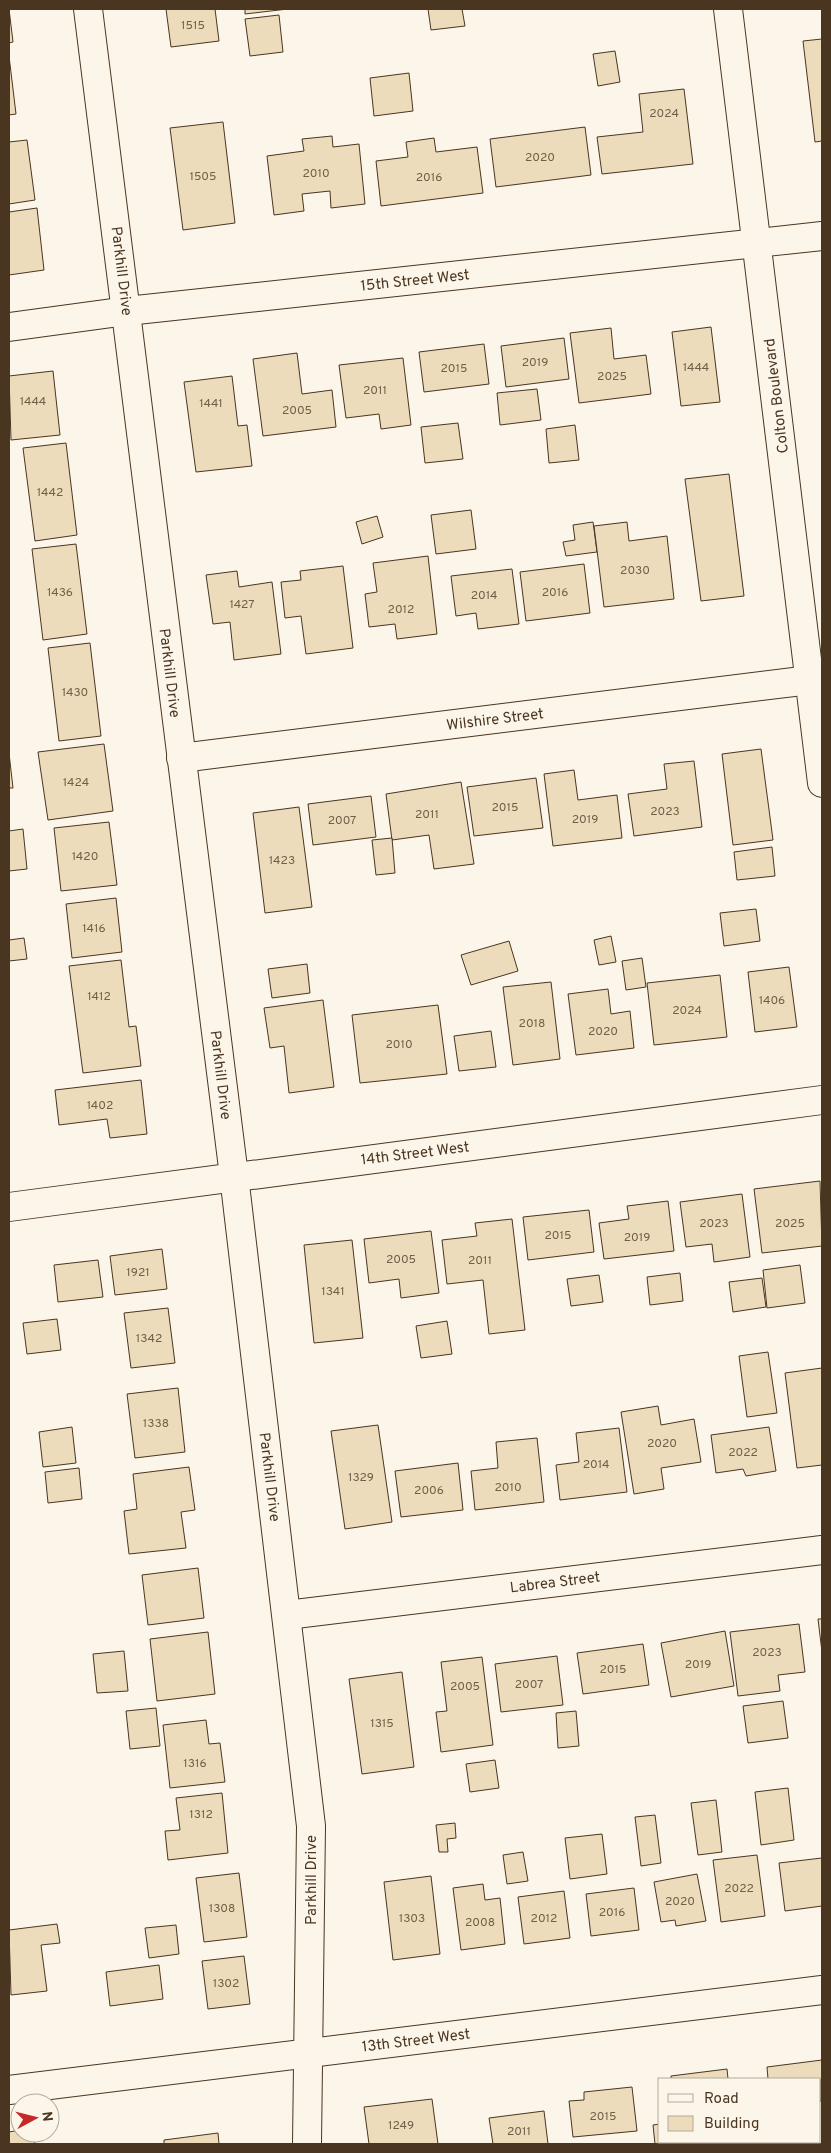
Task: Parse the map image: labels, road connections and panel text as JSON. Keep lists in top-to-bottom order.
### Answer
{
  "streets": {
    "street": [
      "Parkhill Drive",
      "15th Street West",
      "Colton Boulevard",
      "Wilshire Street",
      "14th Street West",
      "Labrea Street",
      "13th Street West"
    ]
  },
  "crossings": [
    ["Parkhill Drive", "15th Street West"],
    ["Parkhill Drive", "Wilshire Street"],
    ["Parkhill Drive", "14th Street West"],
    ["Parkhill Drive", "Labrea Street"],
    ["Parkhill Drive", "13th Street West"],
    ["15th Street West", "Colton Boulevard"],
    ["Colton Boulevard", "Wilshire Street"]
  ],
  "house_numbers": [
    "1515",
    "2024",
    "2020",
    "2010",
    "1505",
    "2016",
    "2019",
    "1444",
    "2015",
    "2025",
    "2011",
    "1444",
    "1441",
    "2005",
    "1442",
    "2030",
    "1436",
    "2016",
    "2014",
    "1427",
    "2012",
    "1430",
    "1424",
    "2015",
    "2023",
    "2011",
    "2019",
    "2007",
    "1420",
    "1423",
    "1416",
    "1412",
    "1406",
    "2024",
    "2018",
    "2020",
    "2010",
    "1402",
    "2023",
    "2025",
    "2015",
    "2019",
    "2005",
    "2011",
    "1921",
    "1341",
    "1342",
    "1338",
    "2020",
    "2022",
    "2014",
    "1329",
    "2010",
    "2006",
    "2023",
    "2019",
    "2015",
    "2007",
    "2005",
    "1315",
    "1316",
    "1312",
    "2022",
    "2020",
    "1308",
    "2016",
    "1303",
    "2012",
    "2008",
    "1302",
    "2015",
    "1249",
    "2011"
  ],
  "legend": ["Road", "Building"],
  "north": "right"
}
